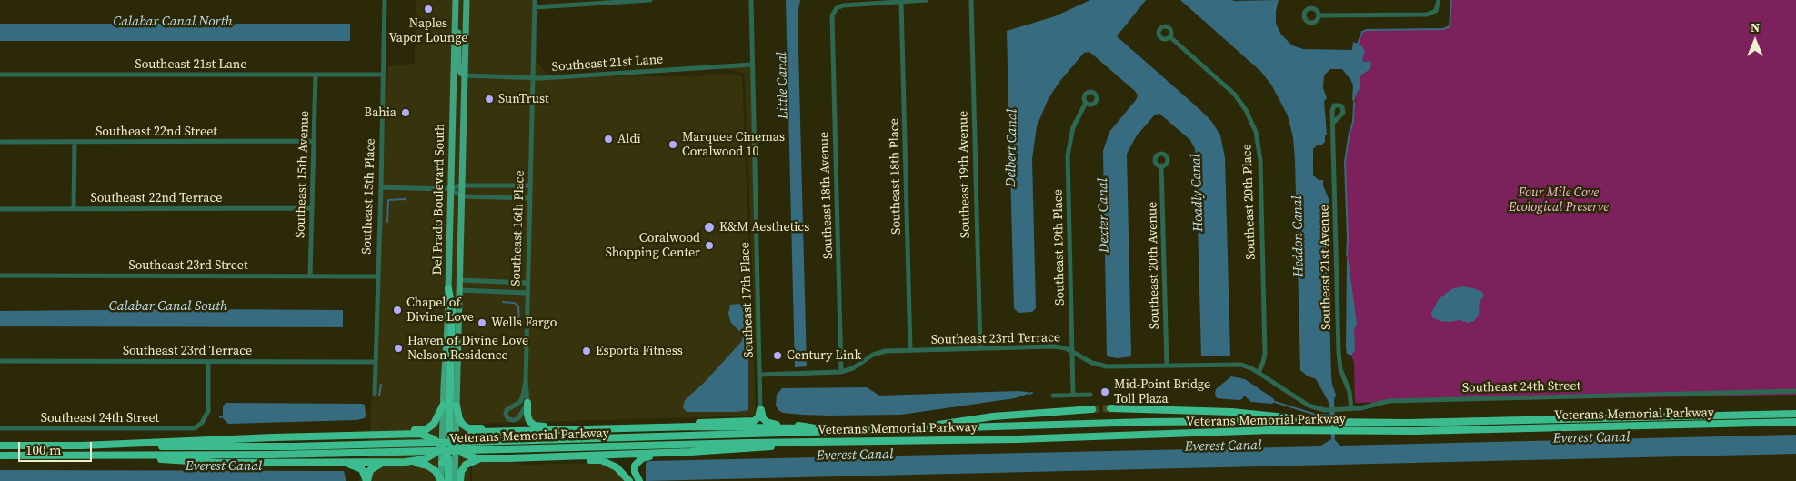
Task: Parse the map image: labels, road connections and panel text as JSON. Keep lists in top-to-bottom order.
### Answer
{
  "streets": {
    "highway": ["Veterans Memorial Parkway"],
    "main road": ["Del Prado Boulevard South"],
    "street": [
      "Southeast 21st Lane",
      "Southeast 22nd Street",
      "Southeast 15th Avenue",
      "Southeast 19th Avenue",
      "Southeast 18th Place",
      "Southeast 18th Avenue",
      "Southeast 15th Place",
      "Southeast 22nd Terrace",
      "Southeast 20th Place",
      "Southeast 16th Place",
      "Southeast 19th Place",
      "Southeast 23rd Street",
      "Southeast 20th Avenue",
      "Southeast 21st Avenue",
      "Southeast 17th Place",
      "Southeast 23rd Terrace",
      "Southeast 24th Street"
    ]
  },
  "crossings": [
    ["Southeast 21st Lane", "Southeast 15th Avenue"],
    ["Southeast 21st Lane", "Southeast 15th Place"],
    ["Southeast 21st Lane", "Del Prado Boulevard South"],
    ["Southeast 21st Lane", "Southeast 16th Place"],
    ["Southeast 21st Lane", "Southeast 17th Place"],
    ["Southeast 22nd Street", "Southeast 15th Avenue"],
    ["Southeast 15th Avenue", "Southeast 22nd Terrace"],
    ["Southeast 15th Avenue", "Southeast 23rd Street"],
    ["Southeast 19th Avenue", "Southeast 23rd Terrace"],
    ["Southeast 18th Place", "Southeast 18th Avenue"],
    ["Southeast 18th Place", "Southeast 23rd Terrace"],
    ["Southeast 18th Avenue", "Southeast 23rd Terrace"],
    ["Southeast 15th Place", "Southeast 23rd Street"],
    ["Southeast 15th Place", "Southeast 23rd Terrace"],
    ["Southeast 20th Place", "Southeast 23rd Terrace"],
    ["Southeast 20th Place", "Southeast 24th Street"],
    ["Southeast 19th Place", "Southeast 23rd Terrace"],
    ["Southeast 20th Avenue", "Southeast 23rd Terrace"],
    ["Southeast 21st Avenue", "Southeast 24th Street"],
    ["Southeast 17th Place", "Southeast 23rd Terrace"],
    ["Southeast 23rd Terrace", "Southeast 24th Street"]
  ],
  "water": [
    "Calabar Canal North",
    "Little Canal",
    "Delbert Canal",
    "Hoadly Canal",
    "Dexter Canal",
    "Heddon Canal",
    "Calabar Canal South",
    "Everest Canal"
  ],
  "parks": ["Four Mile Cove Ecological Preserve"],
  "places": [
    "Naples Vapor Lounge",
    "SunTrust",
    "Bahia",
    "Aldi",
    "Marquee Cinemas Coralwood 10",
    "K&M Aesthetics",
    "Coralwood Shopping Center",
    "Chapel of Divine Love",
    "Wells Fargo",
    "Haven of Divine Love Nelson Residence",
    "Esporta Fitness",
    "Century Link",
    "Mid-Point Bridge Toll Plaza"
  ],
  "scale_bar": "100 m",
  "north": "top"
}
